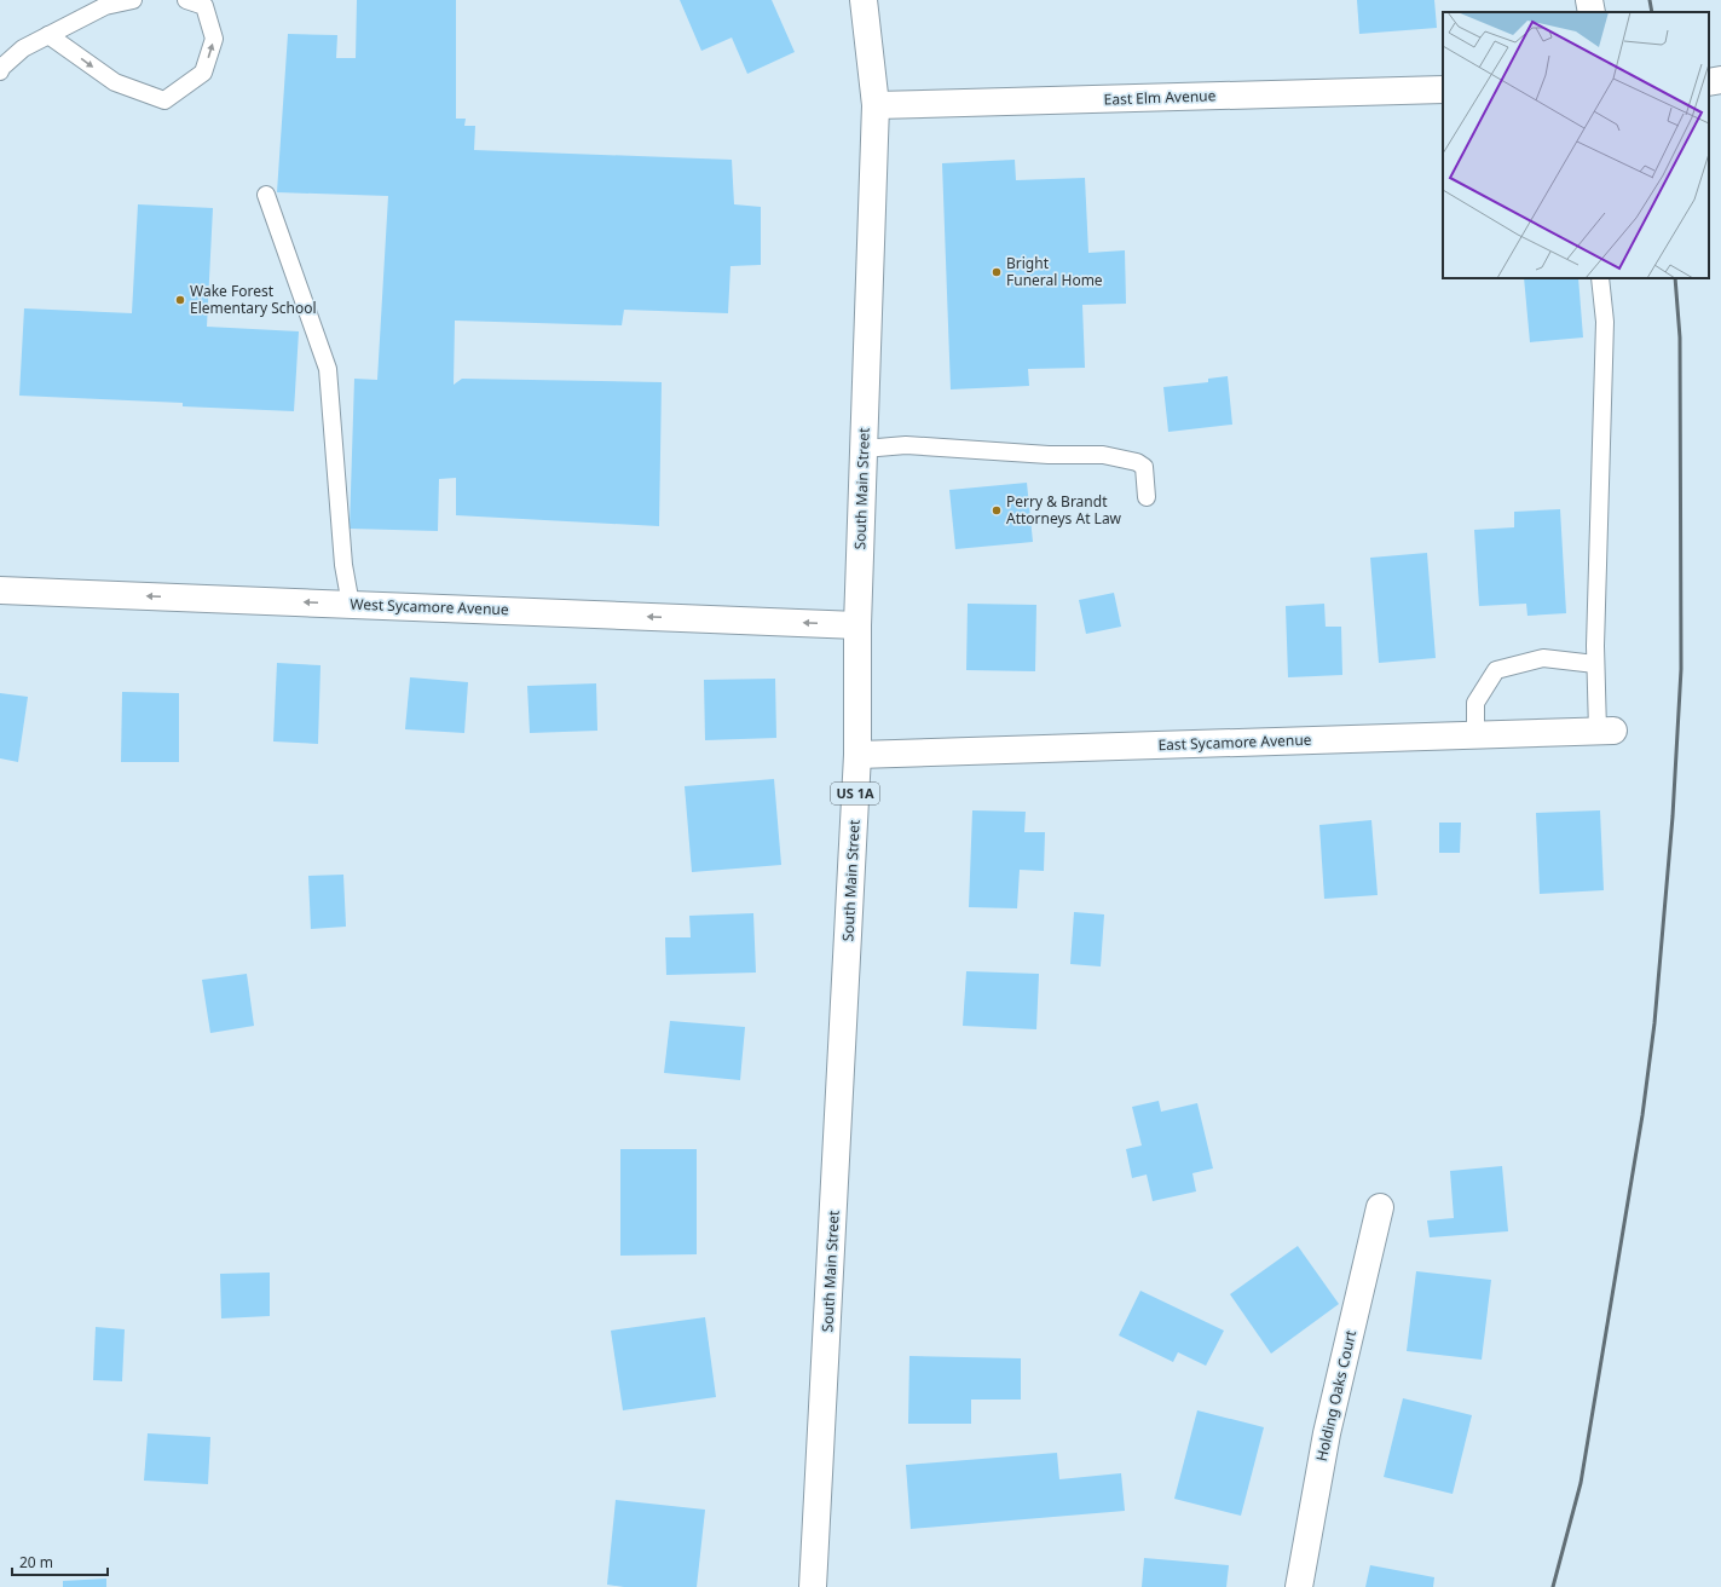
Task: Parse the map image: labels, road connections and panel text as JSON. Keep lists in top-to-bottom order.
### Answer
{
  "streets": {
    "street": [
      "East Elm Avenue",
      "South Main Street",
      "West Sycamore Avenue",
      "East Sycamore Avenue",
      "US 1A",
      "Holding Oaks Court"
    ]
  },
  "crossings": [
    ["East Elm Avenue", "South Main Street"],
    ["South Main Street", "West Sycamore Avenue"],
    ["South Main Street", "East Sycamore Avenue"]
  ],
  "one_way": ["West Sycamore Avenue"],
  "places": ["Bright Funeral Home", "Wake Forest Elementary School", "Perry & Brandt Attorneys At Law"],
  "scale_bar": "20 m"
}
